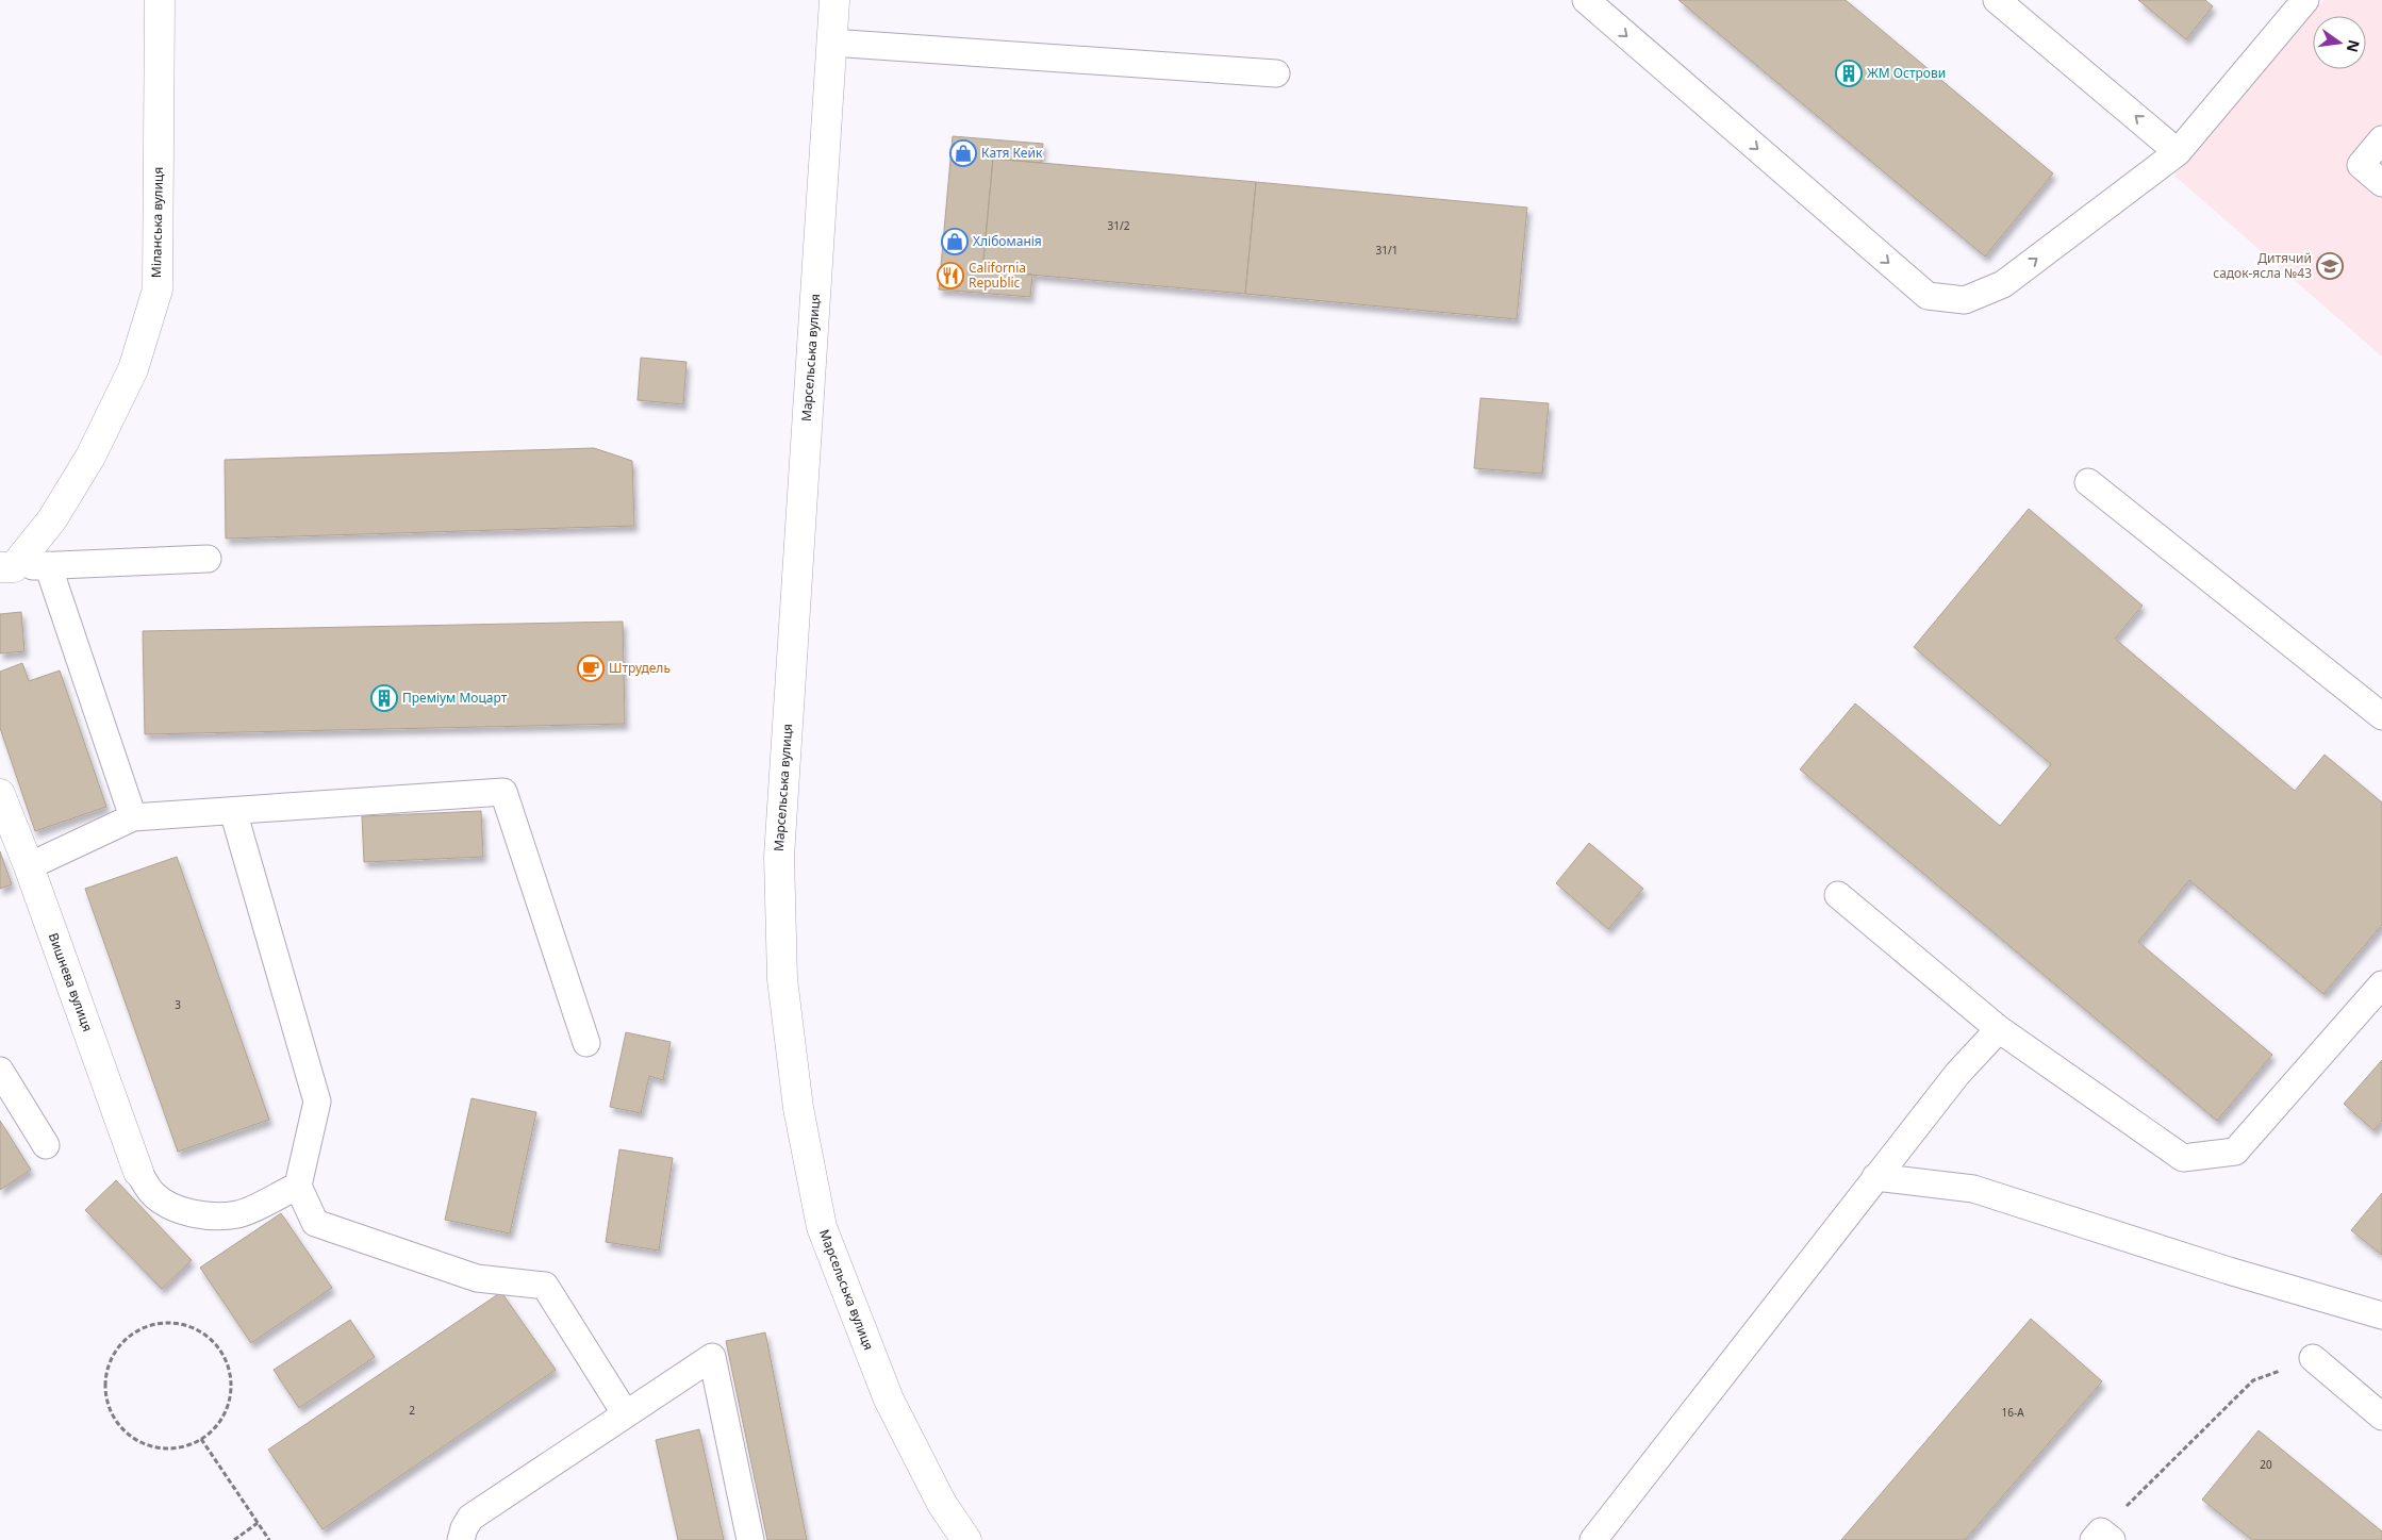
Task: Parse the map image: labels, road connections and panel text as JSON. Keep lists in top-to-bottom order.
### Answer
{
  "streets": {
    "street": ["Міланська вулиця", "Марсельська вулиця", "Вишнева вулиця"]
  },
  "places": {
    "building": ["ЖМ Острови", "Преміум Моцарт"],
    "shop": ["Катя Кейк", "Хлібоманія"],
    "school or university": ["Дитячий садок-ясла №43"],
    "restaurant": ["California Republic"],
    "cafe": ["Штрудель"]
  },
  "house_numbers": [
    "31/2",
    "31/1",
    "3",
    "2",
    "16-А",
    "20"
  ],
  "north": "right"
}
